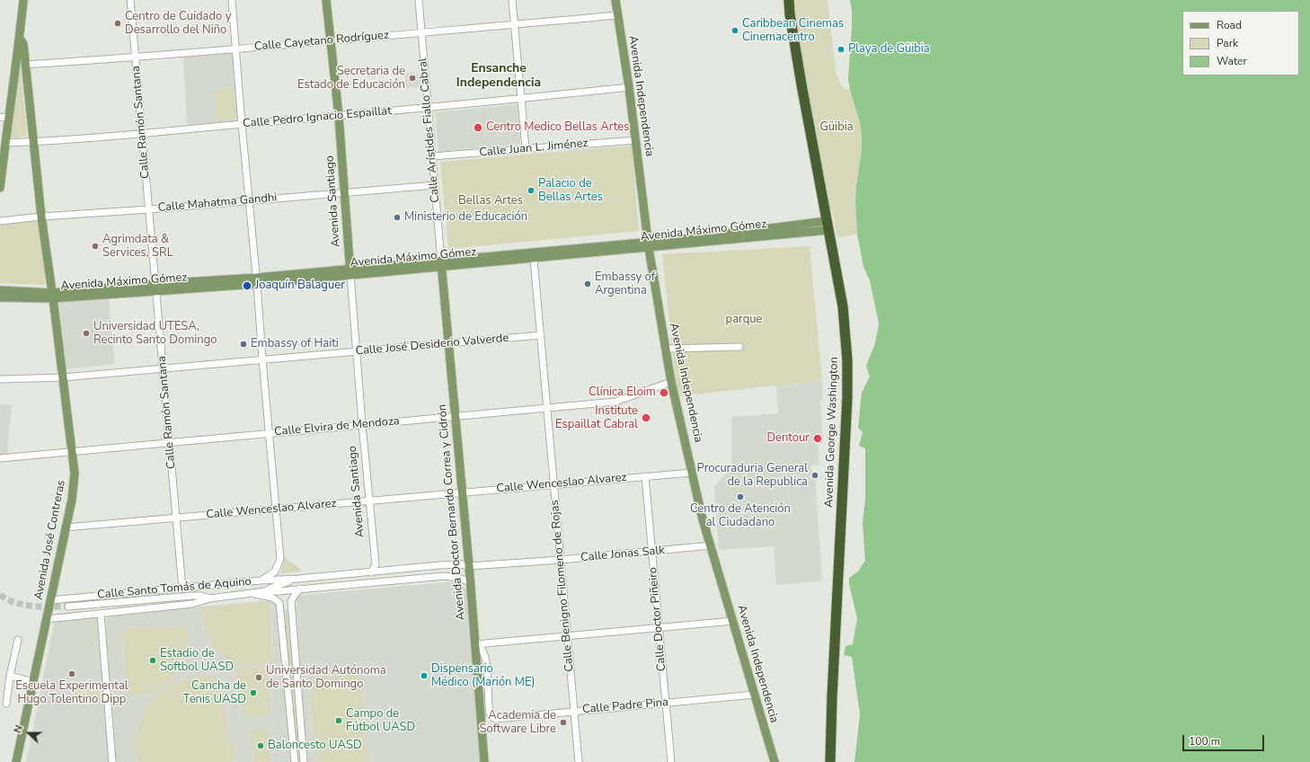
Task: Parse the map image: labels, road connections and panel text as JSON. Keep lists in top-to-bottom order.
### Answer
{
  "streets": {
    "highway": ["Avenida George Washington"],
    "main road": [
      "Avenida Independencia",
      "Avenida Santiago",
      "Avenida Máximo Gómez",
      "Avenida Doctor Bernardo Correa y Cidrón",
      "Avenida José Contreras"
    ],
    "street": [
      "Calle Cayetano Rodríguez",
      "Calle Pedro Ignacio Espaillat",
      "Calle Ramón Santana",
      "Calle Arístides Fiallo Cabral",
      "Calle Juan L. Jiménez",
      "Calle Mahatma Gandhi",
      "Calle José Desiderio Valverde",
      "Calle Elvira de Mendoza",
      "Calle Wenceslao Alvarez",
      "Calle Jonas Salk",
      "Calle Benigno Filomeno de Rojas",
      "Calle Santo Tomás de Aquino",
      "Calle Doctor Piñeiro",
      "Calle Padre Pina"
    ]
  },
  "crossings": [
    ["Calle Cayetano Rodríguez", "Avenida Independencia"],
    ["Calle Cayetano Rodríguez", "Calle Ramón Santana"],
    ["Calle Cayetano Rodríguez", "Calle Arístides Fiallo Cabral"],
    ["Calle Cayetano Rodríguez", "Avenida Santiago"],
    ["Calle Cayetano Rodríguez", "Avenida José Contreras"],
    ["Avenida Independencia", "Calle Pedro Ignacio Espaillat"],
    ["Avenida Independencia", "Calle Juan L. Jiménez"],
    ["Avenida Independencia", "Avenida Máximo Gómez"],
    ["Avenida Independencia", "Calle Elvira de Mendoza"],
    ["Avenida Independencia", "Calle Wenceslao Alvarez"],
    ["Avenida Independencia", "Calle Jonas Salk"],
    ["Avenida Independencia", "Calle Padre Pina"],
    ["Calle Pedro Ignacio Espaillat", "Calle Ramón Santana"],
    ["Calle Pedro Ignacio Espaillat", "Calle Arístides Fiallo Cabral"],
    ["Calle Pedro Ignacio Espaillat", "Avenida Santiago"],
    ["Calle Pedro Ignacio Espaillat", "Avenida José Contreras"],
    ["Calle Ramón Santana", "Calle Mahatma Gandhi"],
    ["Calle Ramón Santana", "Avenida Máximo Gómez"],
    ["Calle Ramón Santana", "Calle José Desiderio Valverde"],
    ["Calle Ramón Santana", "Calle Elvira de Mendoza"],
    ["Calle Ramón Santana", "Calle Wenceslao Alvarez"],
    ["Calle Ramón Santana", "Calle Santo Tomás de Aquino"],
    ["Calle Arístides Fiallo Cabral", "Calle Juan L. Jiménez"],
    ["Calle Arístides Fiallo Cabral", "Calle Mahatma Gandhi"],
    ["Calle Arístides Fiallo Cabral", "Avenida Máximo Gómez"],
    ["Calle Arístides Fiallo Cabral", "Avenida Doctor Bernardo Correa y Cidrón"],
    ["Avenida Santiago", "Calle Mahatma Gandhi"],
    ["Avenida Santiago", "Avenida Máximo Gómez"],
    ["Avenida Santiago", "Calle José Desiderio Valverde"],
    ["Avenida Santiago", "Calle Elvira de Mendoza"],
    ["Avenida Santiago", "Calle Wenceslao Alvarez"],
    ["Avenida Santiago", "Calle Santo Tomás de Aquino"],
    ["Calle Mahatma Gandhi", "Avenida José Contreras"],
    ["Avenida Máximo Gómez", "Avenida George Washington"],
    ["Avenida Máximo Gómez", "Avenida Doctor Bernardo Correa y Cidrón"],
    ["Avenida Máximo Gómez", "Avenida José Contreras"],
    ["Avenida Máximo Gómez", "Calle Benigno Filomeno de Rojas"],
    ["Calle José Desiderio Valverde", "Avenida Doctor Bernardo Correa y Cidrón"],
    ["Calle José Desiderio Valverde", "Avenida José Contreras"],
    ["Calle José Desiderio Valverde", "Calle Benigno Filomeno de Rojas"],
    ["Calle Elvira de Mendoza", "Avenida Doctor Bernardo Correa y Cidrón"],
    ["Calle Elvira de Mendoza", "Avenida José Contreras"],
    ["Calle Elvira de Mendoza", "Calle Benigno Filomeno de Rojas"],
    ["Calle Wenceslao Alvarez", "Avenida Doctor Bernardo Correa y Cidrón"],
    ["Calle Wenceslao Alvarez", "Avenida José Contreras"],
    ["Calle Wenceslao Alvarez", "Calle Benigno Filomeno de Rojas"],
    ["Calle Wenceslao Alvarez", "Calle Doctor Piñeiro"],
    ["Avenida Doctor Bernardo Correa y Cidrón", "Calle Jonas Salk"],
    ["Avenida Doctor Bernardo Correa y Cidrón", "Calle Santo Tomás de Aquino"],
    ["Avenida Doctor Bernardo Correa y Cidrón", "Calle Padre Pina"],
    ["Avenida José Contreras", "Calle Santo Tomás de Aquino"],
    ["Calle Jonas Salk", "Calle Benigno Filomeno de Rojas"],
    ["Calle Jonas Salk", "Calle Santo Tomás de Aquino"],
    ["Calle Jonas Salk", "Calle Doctor Piñeiro"],
    ["Calle Benigno Filomeno de Rojas", "Calle Padre Pina"],
    ["Calle Doctor Piñeiro", "Calle Padre Pina"]
  ],
  "districts": ["Ensanche Independencia"],
  "parks": ["Güibia", "Bellas Artes", "parque"],
  "places": [
    "Centro de Cuidado y Desarrollo del Niño",
    "Caribbean Cinemas Cinemacentro",
    "Playa de Güibia",
    "Secretaria de Estado de Educación",
    "Centro Medico Bellas Artes",
    "Palacio de Bellas Artes",
    "Ministerio de Educación",
    "Agrimdata & Services, SRL",
    "Embassy of Argentina",
    "Joaquín Balaguer",
    "Universidad UTESA, Recinto Santo Domingo",
    "Embassy of Haiti",
    "Clínica Eloim",
    "Institute Espaillat Cabral",
    "Dentour",
    "Procuraduria General de la Republica",
    "Centro de Atención al Ciudadano",
    "Estadio de Softbol UASD",
    "Escuela Experimental Hugo Tolentino Dipp",
    "Dispensario Médico (Marión ME)",
    "Universidad Autónoma de Santo Domingo",
    "Cancha de Tenis UASD",
    "Campo de Fútbol UASD",
    "Academia de Software Libre",
    "Baloncesto UASD"
  ],
  "legend": ["Road", "Park", "Water"],
  "scale_bar": "100 m",
  "north": "left"
}
